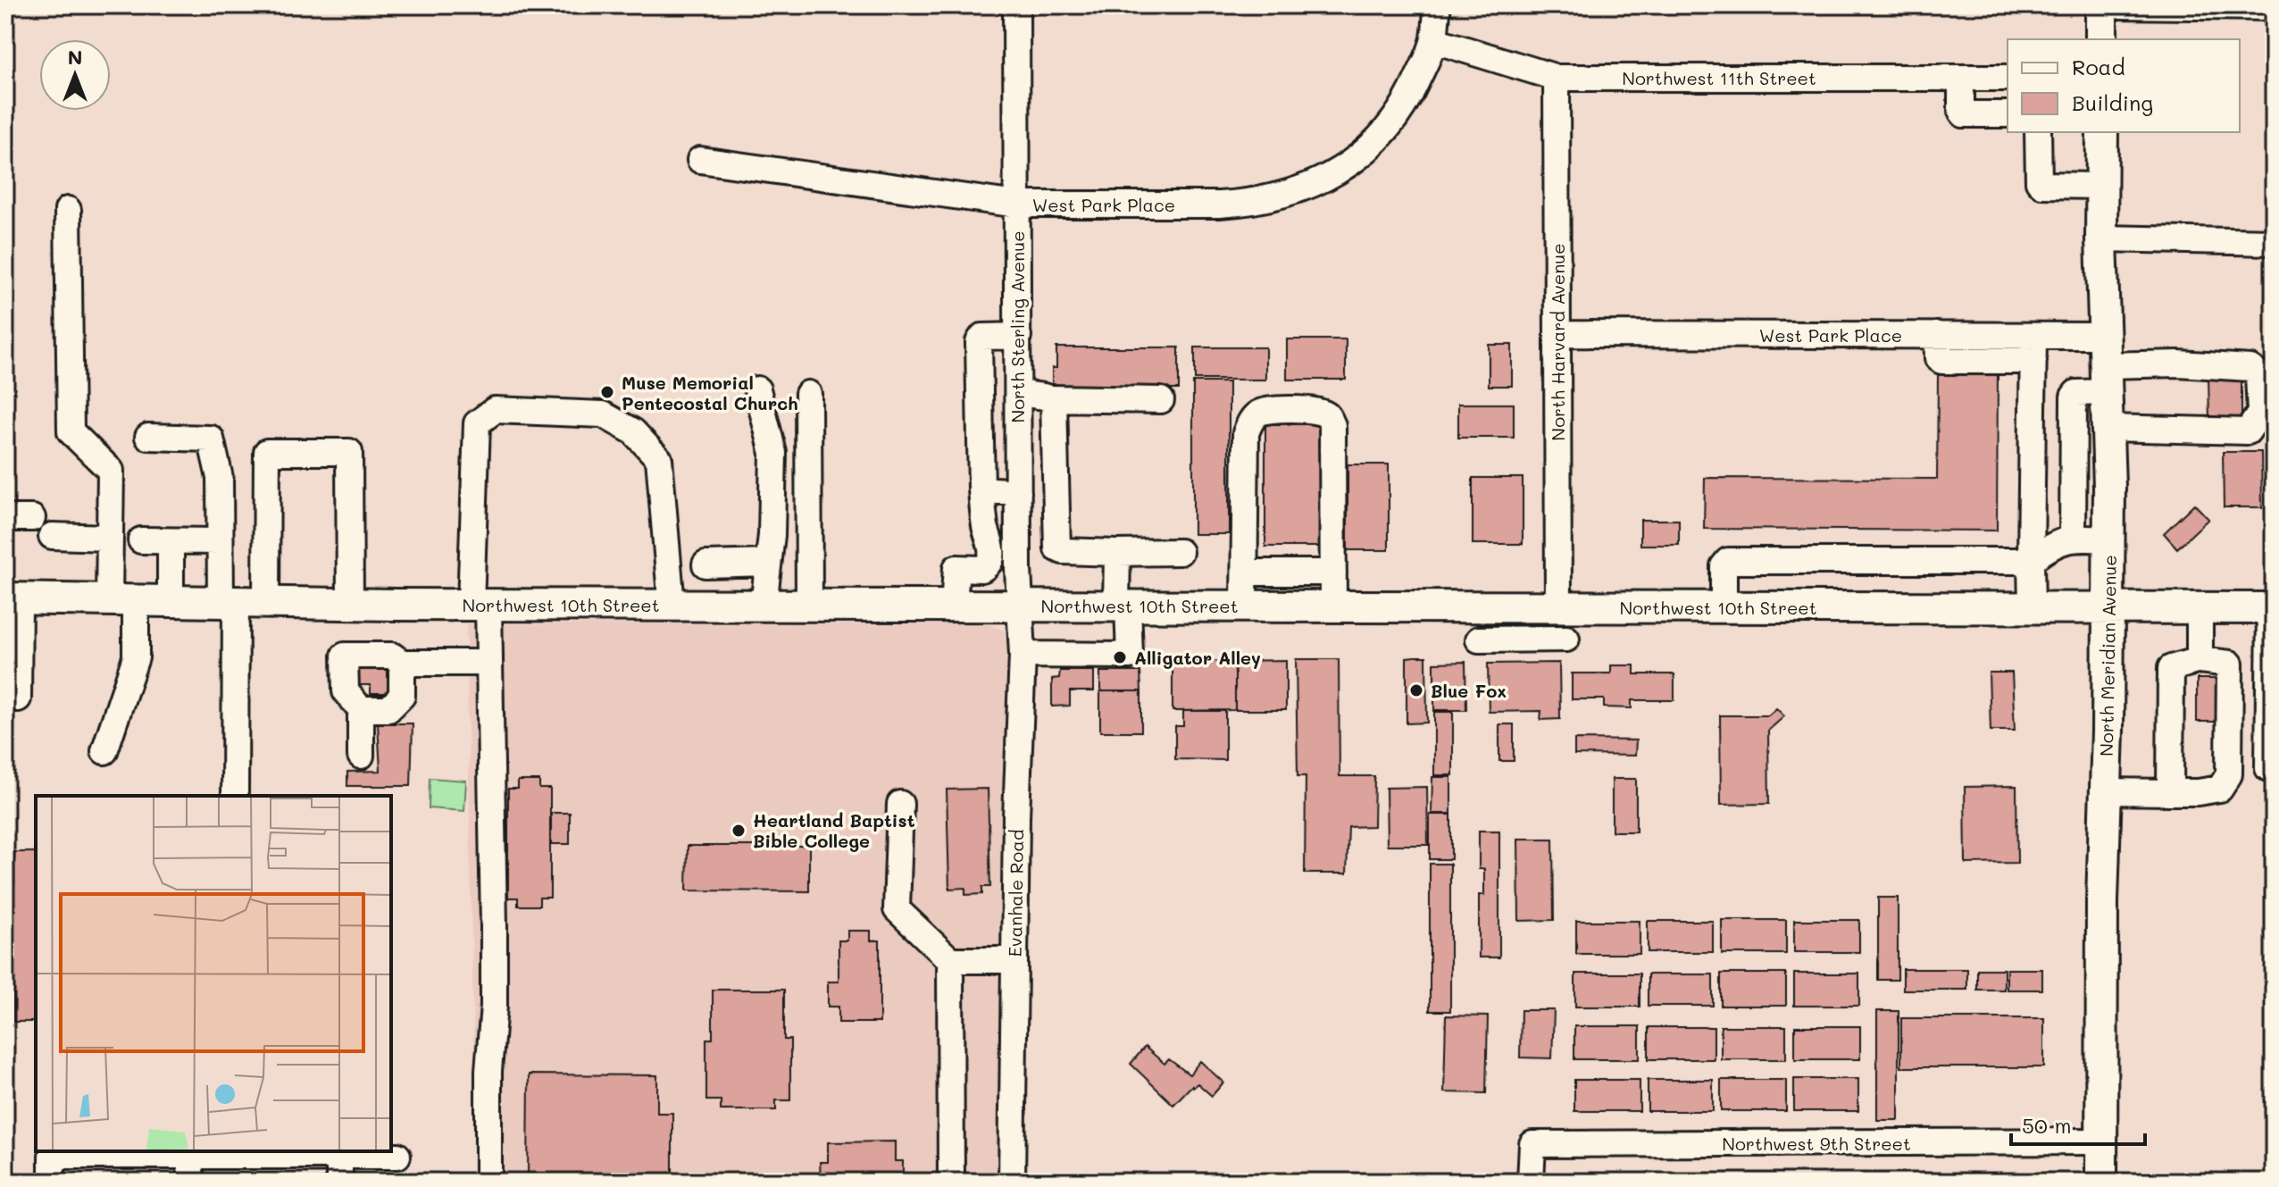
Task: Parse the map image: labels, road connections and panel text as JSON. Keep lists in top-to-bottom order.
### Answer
{
  "streets": {
    "main road": ["Northwest 10th Street", "North Meridian Avenue"],
    "street": [
      "Northwest 11th Street",
      "West Park Place",
      "North Sterling Avenue",
      "North Harvard Avenue",
      "Evanhale Road",
      "Northwest 9th Street"
    ]
  },
  "crossings": [
    ["Northwest 11th Street", "West Park Place"],
    ["Northwest 11th Street", "North Harvard Avenue"],
    ["West Park Place", "North Sterling Avenue"],
    ["West Park Place", "North Harvard Avenue"],
    ["West Park Place", "North Meridian Avenue"],
    ["North Sterling Avenue", "Northwest 10th Street"],
    ["North Sterling Avenue", "Evanhale Road"],
    ["North Harvard Avenue", "Northwest 10th Street"],
    ["Northwest 10th Street", "North Meridian Avenue"],
    ["Northwest 10th Street", "Evanhale Road"],
    ["North Meridian Avenue", "Northwest 9th Street"]
  ],
  "places": [
    "Muse Memorial Pentecostal Church",
    "Alligator Alley",
    "Blue Fox",
    "Heartland Baptist Bible College"
  ],
  "legend": ["Road", "Building"],
  "scale_bar": "50 m",
  "north": "top"
}
